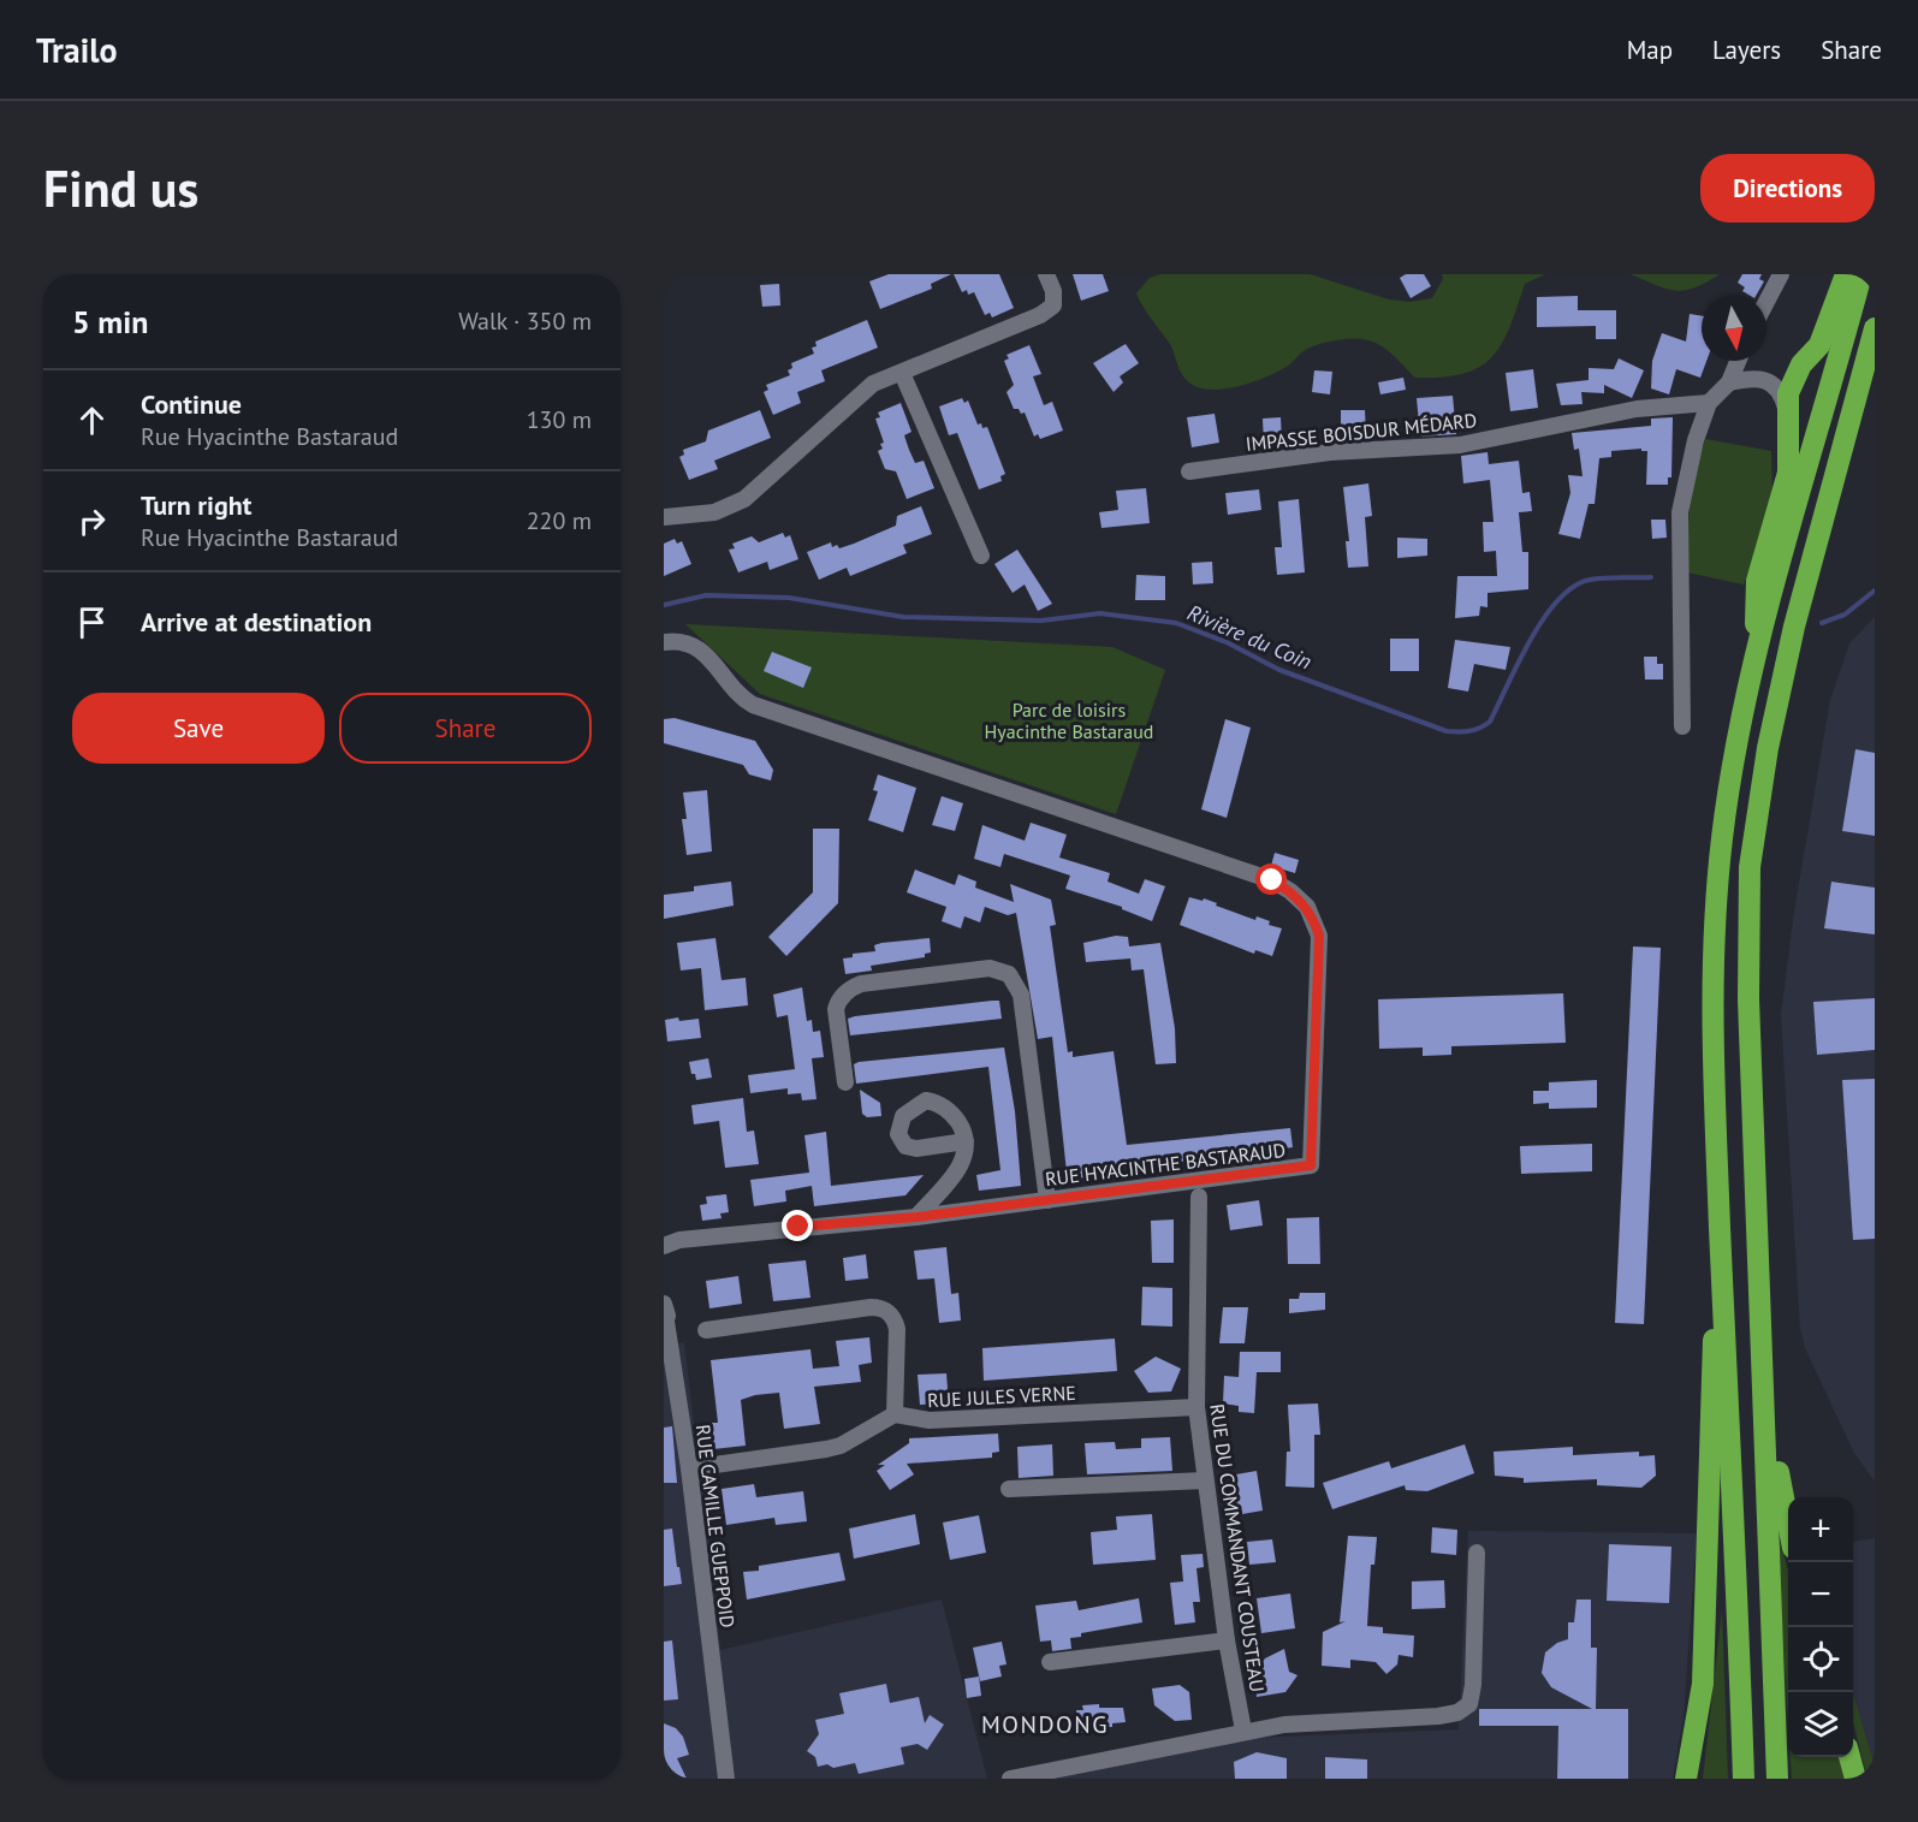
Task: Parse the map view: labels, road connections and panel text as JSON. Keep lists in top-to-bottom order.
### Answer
{
  "streets": {
    "street": [
      "IMPASSE BOISDUR MÉDARD",
      "RUE HYACINTHE BASTARAUD",
      "RUE JULES VERNE",
      "RUE CAMILLE GUEPPOID",
      "RUE DU COMMANDANT COUSTEAU"
    ]
  },
  "crossings": [
    ["RUE JULES VERNE", "RUE DU COMMANDANT COUSTEAU"]
  ],
  "districts": ["MONDONG"],
  "water": ["Rivière du Coin"],
  "parks": ["Parc de loisirs Hyacinthe Bastaraud"],
  "north": "bottom",
  "page": {
    "header": "Trailo",
    "nav": ["Map", "Layers", "Share"],
    "buttons": [
      "Directions",
      ["Save", "Share"]
    ],
    "title": "Find us",
    "heading": ["5 min", "Walk · 350 m"],
    "list": [
      ["Continue", "Rue Hyacinthe Bastaraud", "130 m"],
      ["Turn right", "Rue Hyacinthe Bastaraud", "220 m"],
      "Arrive at destination"
    ],
    "map_buttons": ["+", "−"]
  }
}
